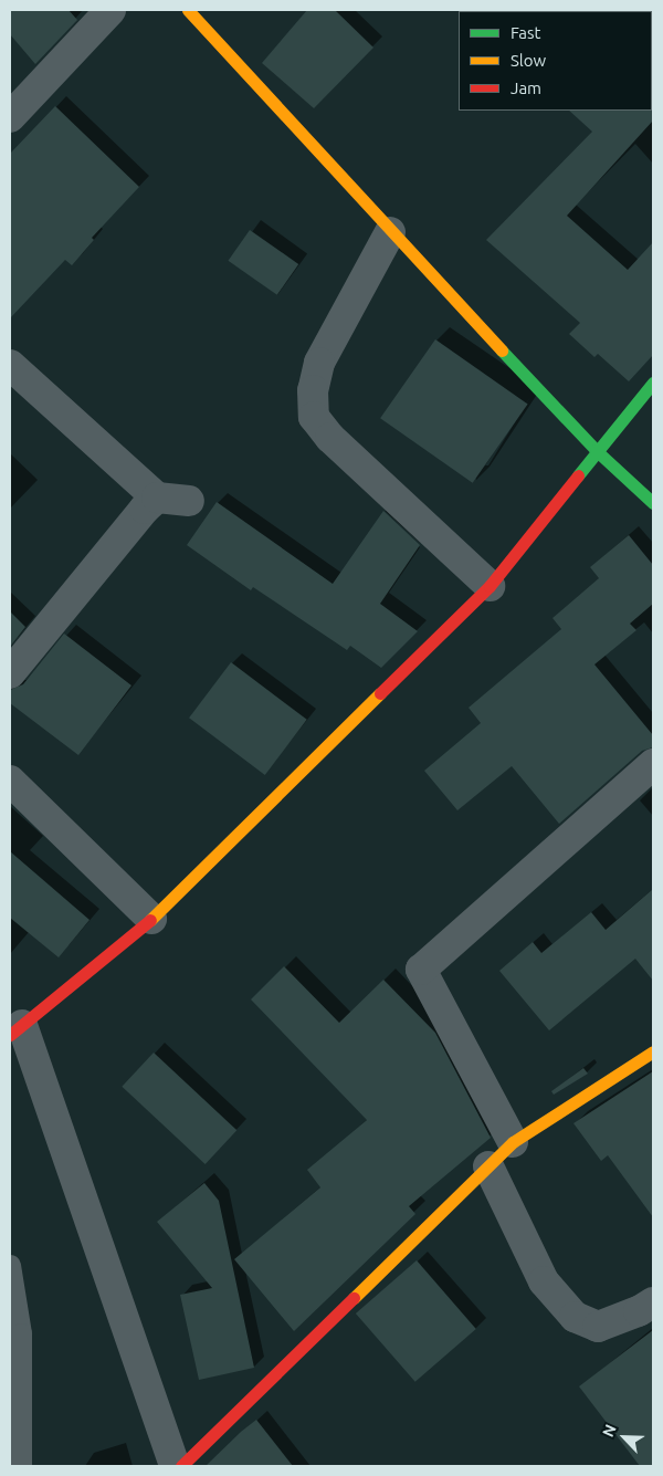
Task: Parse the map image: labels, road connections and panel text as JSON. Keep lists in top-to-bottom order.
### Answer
{
  "legend": ["Fast", "Slow", "Jam"],
  "north": "top left"
}
